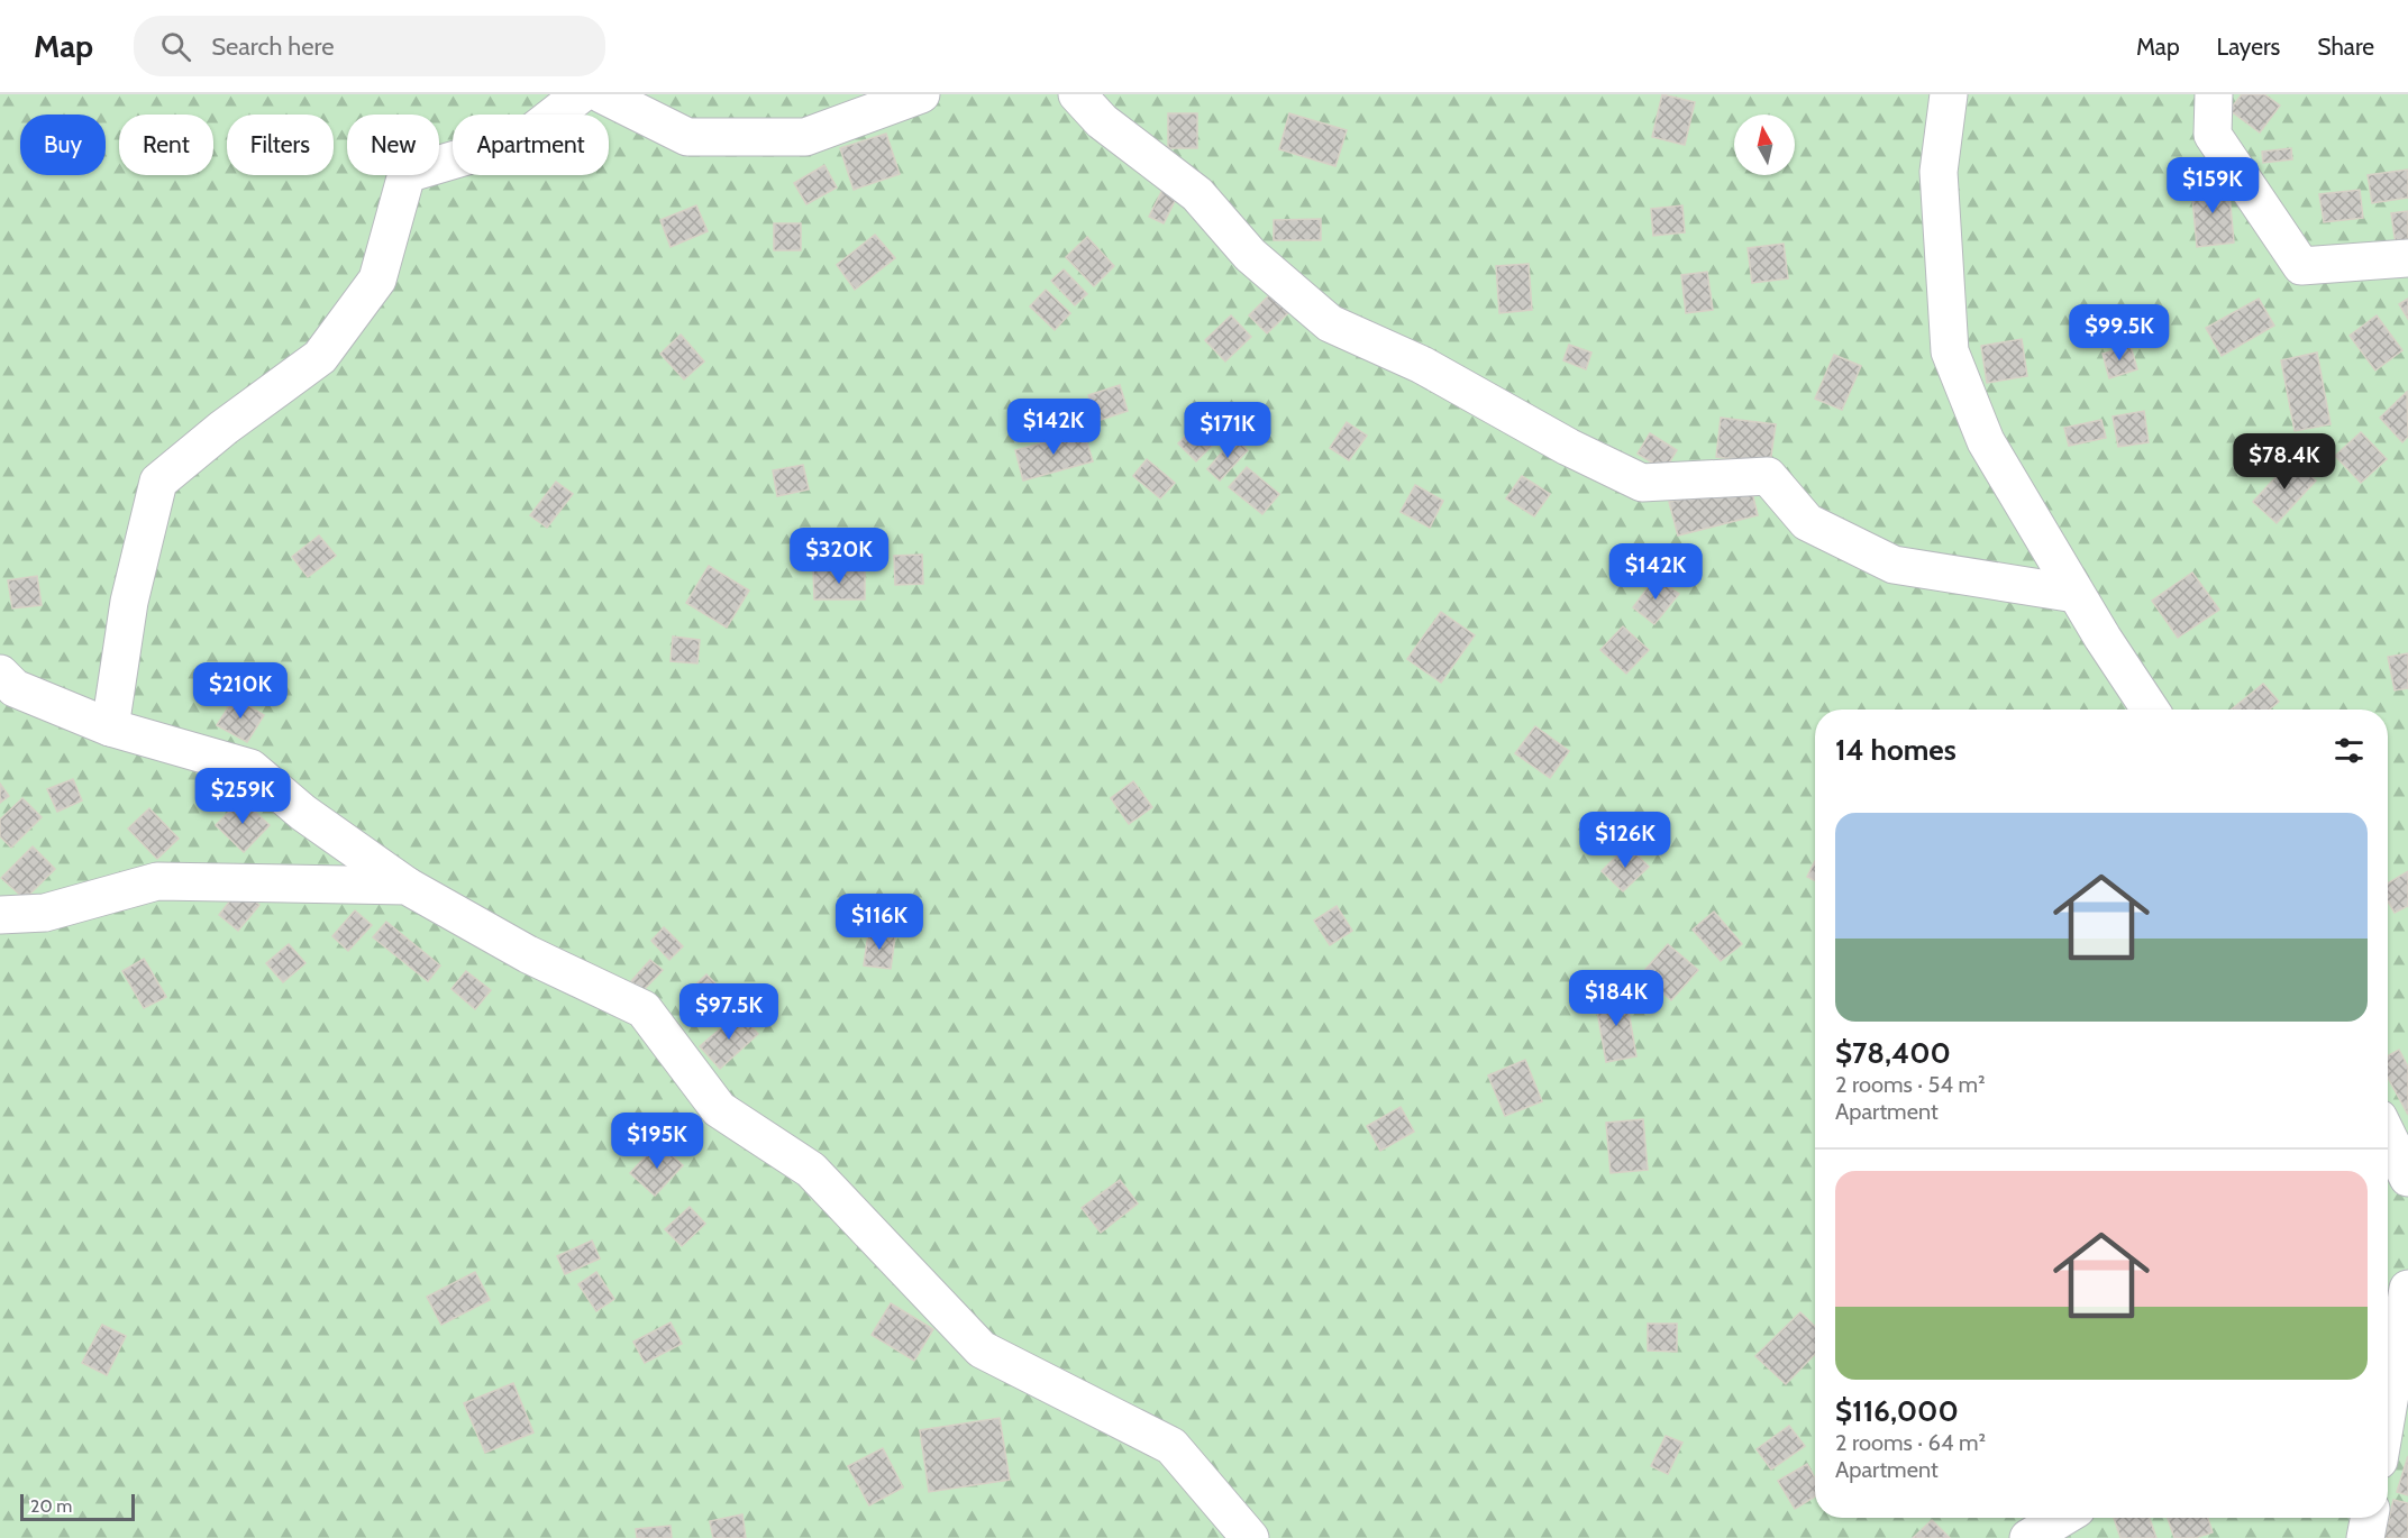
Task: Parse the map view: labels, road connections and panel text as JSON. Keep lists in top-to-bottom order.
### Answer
{
  "scale_bar": "20 m",
  "north": "top",
  "page": {
    "header": "Map",
    "search": "Search here",
    "nav": ["Map", "Layers", "Share"],
    "chip": [
      "Buy",
      "Rent",
      "Filters",
      "New",
      "Apartment"
    ],
    "price": [
      "$159K",
      "$99.5K",
      "$142K",
      "$171K",
      "$78.4K",
      "$320K",
      "$142K",
      "$210K",
      "$259K",
      "$126K",
      "$116K",
      "$184K",
      "$97.5K",
      "$195K"
    ],
    "heading": "14 homes",
    "list": [
      {
        "name": "$78,400",
        "note": "2 rooms · 54 m² · Apartment"
      },
      {
        "name": "$116,000",
        "note": "2 rooms · 64 m² · Apartment"
      }
    ],
    "scale": "20 m"
  }
}
